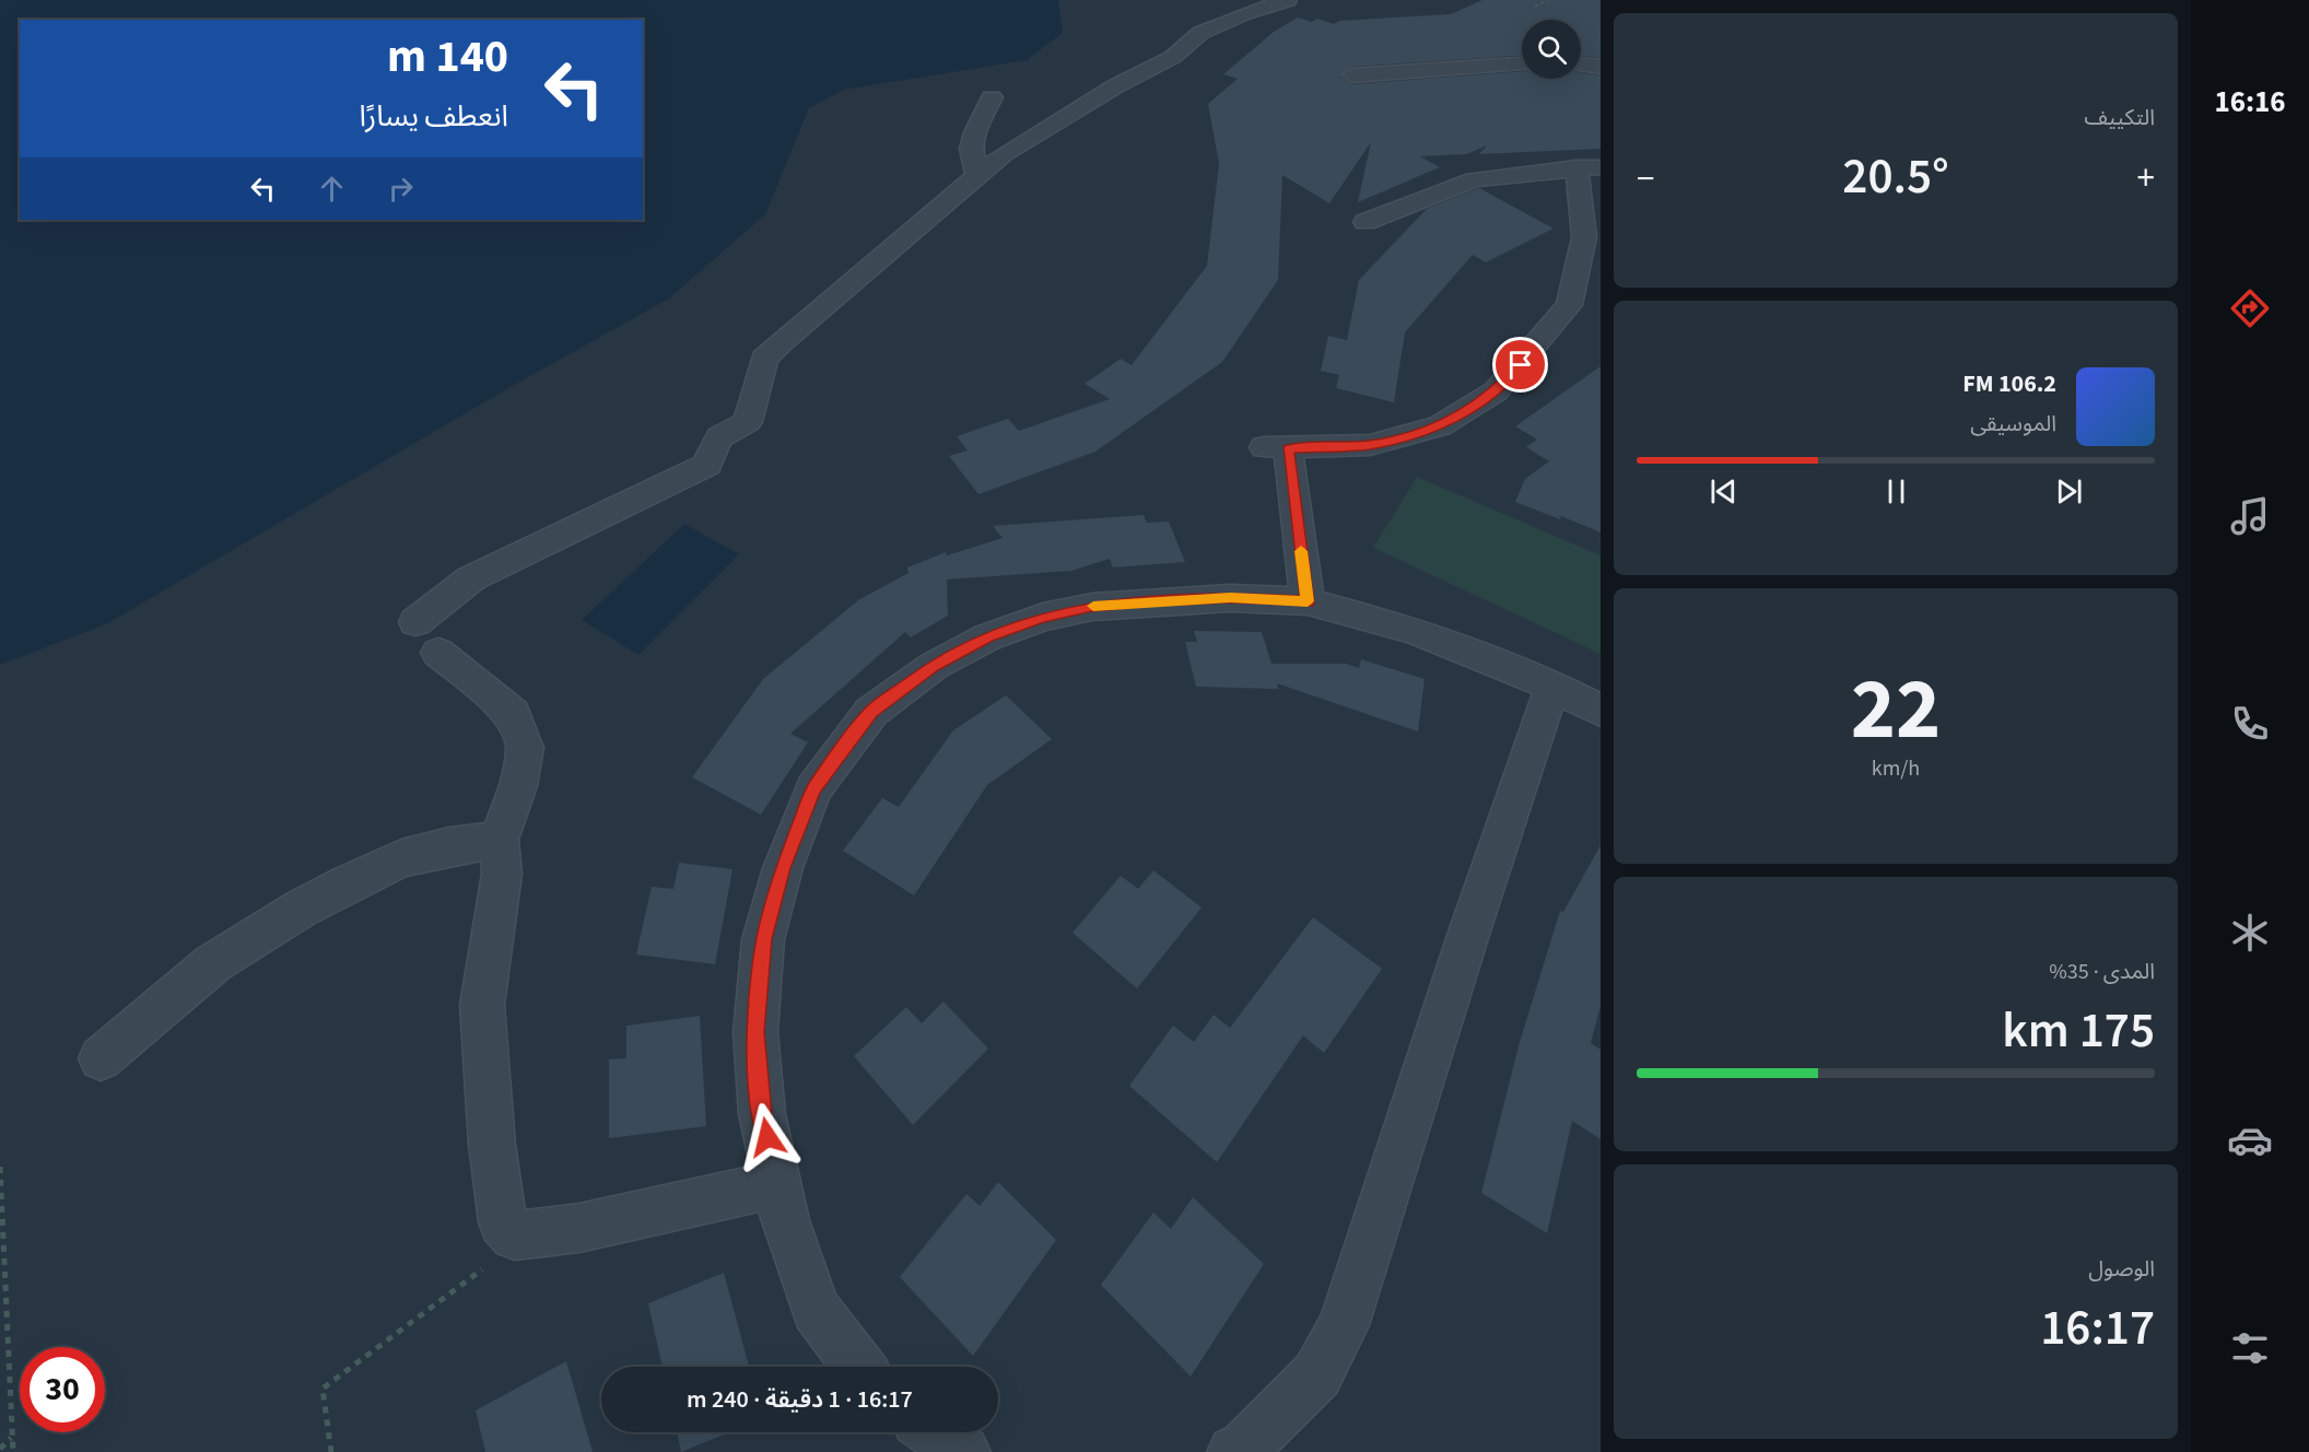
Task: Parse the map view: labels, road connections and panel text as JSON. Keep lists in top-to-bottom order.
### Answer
{
  "page": {
    "tabs": "16:16",
    "tile": [
      "التكييف",
      ["22", "km/h"],
      ["المدى · 35%", "175 km"],
      ["الوصول", "16:17"]
    ],
    "turn": ["140 m", "انعطف يسارًا"],
    "heat": ["−", "20.5°", "+"],
    "song": ["106.2 FM", "الموسيقى"],
    "limit": "30",
    "trip": "16:17 · 1 دقيقة · 240 m"
  }
}
